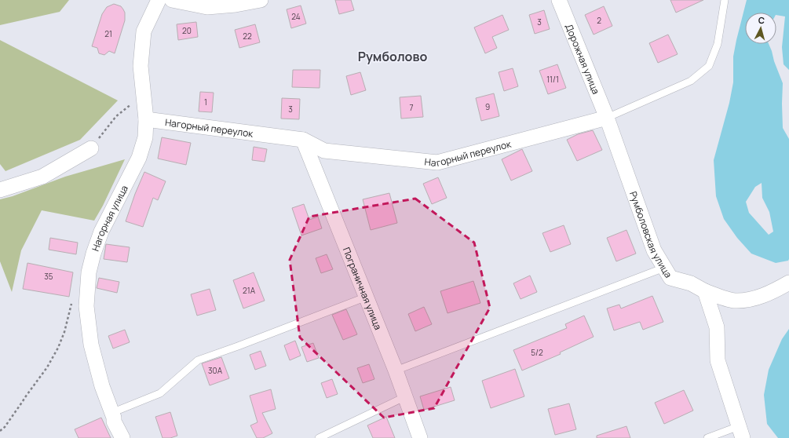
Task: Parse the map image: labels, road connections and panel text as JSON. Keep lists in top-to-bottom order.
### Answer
{
  "streets": {
    "street": [
      "Дорожная улица",
      "Нагорный переулок",
      "Нагорная улица",
      "Румболовская улица",
      "Пограничная улица"
    ]
  },
  "crossings": [
    ["Дорожная улица", "Нагорный переулок"],
    ["Дорожная улица", "Румболовская улица"],
    ["Нагорный переулок", "Нагорная улица"],
    ["Нагорный переулок", "Румболовская улица"],
    ["Нагорный переулок", "Пограничная улица"]
  ],
  "districts": ["Румболово"],
  "house_numbers": [
    "24",
    "2",
    "3",
    "20",
    "21",
    "22",
    "11/1",
    "1",
    "9",
    "7",
    "3",
    "35",
    "21А",
    "5/2",
    "30А"
  ],
  "north": "top"
}
